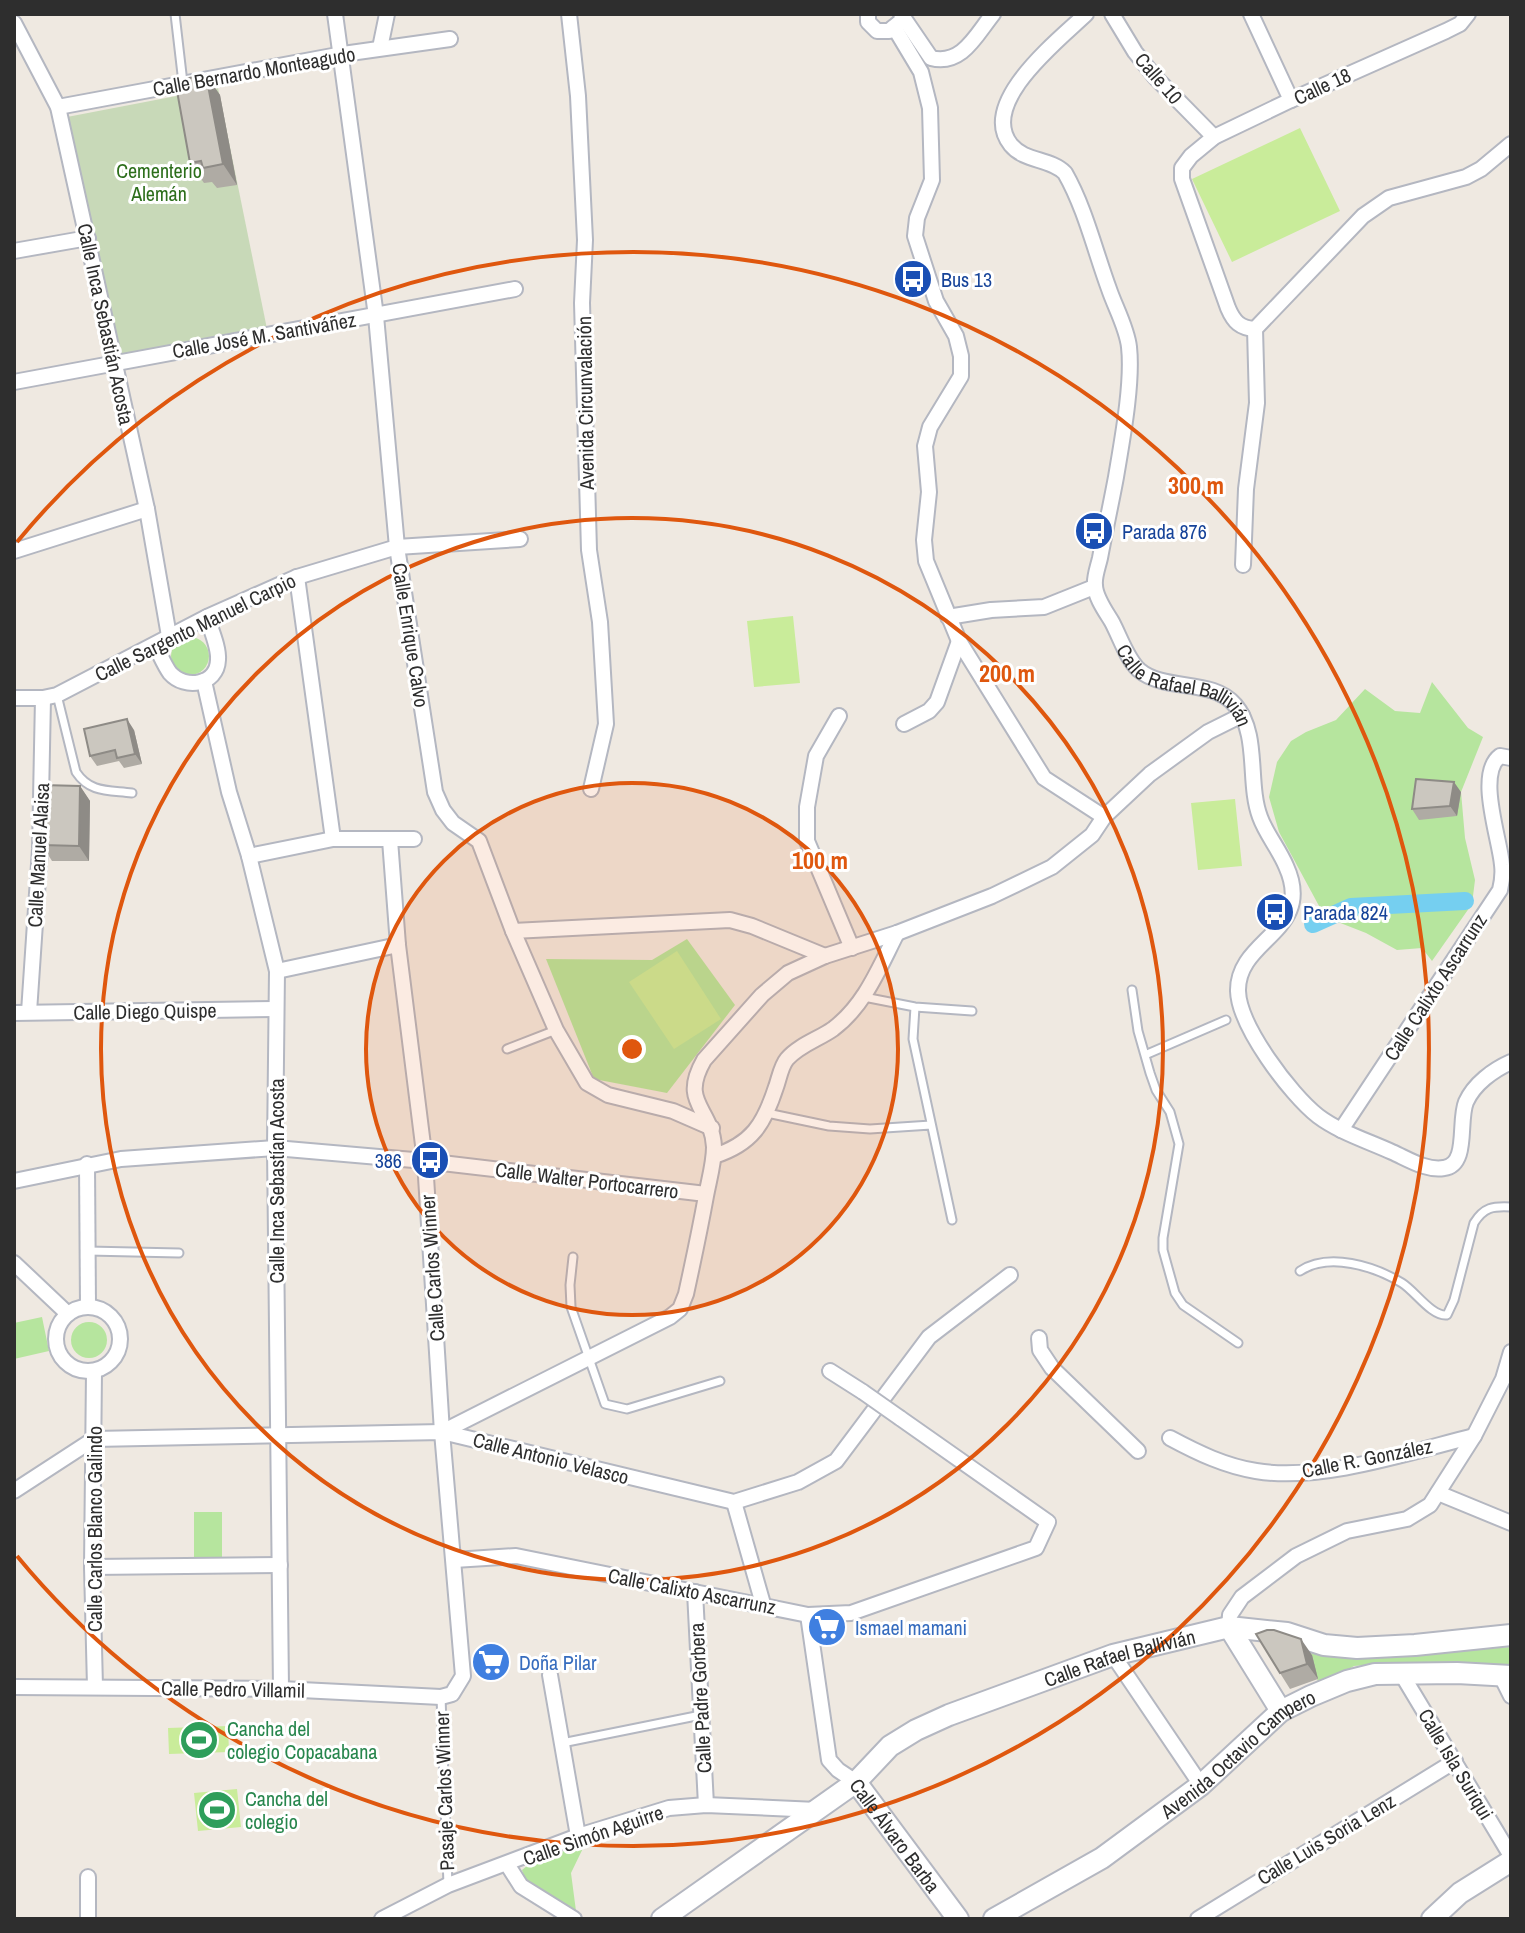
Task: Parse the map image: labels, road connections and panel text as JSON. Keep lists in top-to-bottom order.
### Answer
{
  "streets": {
    "street": [
      "Calle Bernardo Monteagudo",
      "Calle 10",
      "Calle 18",
      "Calle Inca Sebastián Acosta",
      "Calle José M. Santiváñez",
      "Avenida Circunvalación",
      "Calle Sargento Manuel Carpio",
      "Calle Enrique Calvo",
      "Calle Rafael Ballivián",
      "Calle Manuel Alaisa",
      "Calle Calixto Ascarrunz",
      "Calle Diego Quispe",
      "Calle Walter Portocarrero",
      "Calle Inca Sebastían Acosta",
      "Calle Carlos Winner",
      "Calle Antonio Velasco",
      "Calle R. González",
      "Calle Carlos Blanco Galindo",
      "Calle Pedro Villamil",
      "Calle Padre Gorbera",
      "Avenida Octavio Campero",
      "Calle Isla Suriqui",
      "Calle Simón Aguirre",
      "Calle Álvaro Barba",
      "Calle Luis Soria Lenz"
    ],
    "lane": ["Pasaje Carlos Winner"]
  },
  "crossings": [
    ["Calle Bernardo Monteagudo", "Calle Inca Sebastián Acosta"],
    ["Calle Bernardo Monteagudo", "Calle Enrique Calvo"],
    ["Calle 10", "Calle 18"],
    ["Calle Inca Sebastián Acosta", "Calle José M. Santiváñez"],
    ["Calle Inca Sebastián Acosta", "Calle Sargento Manuel Carpio"],
    ["Calle José M. Santiváñez", "Calle Enrique Calvo"],
    ["Calle Sargento Manuel Carpio", "Calle Enrique Calvo"],
    ["Calle Sargento Manuel Carpio", "Calle Manuel Alaisa"],
    ["Calle Sargento Manuel Carpio", "Calle Inca Sebastían Acosta"],
    ["Calle Enrique Calvo", "Calle Walter Portocarrero"],
    ["Calle Rafael Ballivián", "Calle Calixto Ascarrunz"],
    ["Calle Rafael Ballivián", "Calle Walter Portocarrero"],
    ["Calle Rafael Ballivián", "Calle Simón Aguirre"],
    ["Calle Rafael Ballivián", "Calle Álvaro Barba"],
    ["Calle Manuel Alaisa", "Calle Diego Quispe"],
    ["Calle Calixto Ascarrunz", "Calle Carlos Winner"],
    ["Calle Calixto Ascarrunz", "Calle Padre Gorbera"],
    ["Calle Calixto Ascarrunz", "Calle Álvaro Barba"],
    ["Calle Diego Quispe", "Calle Inca Sebastían Acosta"],
    ["Calle Walter Portocarrero", "Calle Inca Sebastían Acosta"],
    ["Calle Walter Portocarrero", "Calle Carlos Winner"],
    ["Calle Inca Sebastían Acosta", "Calle Antonio Velasco"],
    ["Calle Inca Sebastían Acosta", "Calle Pedro Villamil"],
    ["Calle Carlos Winner", "Calle Antonio Velasco"],
    ["Calle Carlos Winner", "Calle Pedro Villamil"],
    ["Calle Carlos Winner", "Pasaje Carlos Winner"],
    ["Calle Antonio Velasco", "Calle Carlos Blanco Galindo"],
    ["Calle Carlos Blanco Galindo", "Calle Pedro Villamil"],
    ["Calle Pedro Villamil", "Pasaje Carlos Winner"],
    ["Calle Padre Gorbera", "Calle Simón Aguirre"],
    ["Avenida Octavio Campero", "Calle Isla Suriqui"],
    ["Calle Isla Suriqui", "Calle Luis Soria Lenz"],
    ["Pasaje Carlos Winner", "Calle Simón Aguirre"]
  ],
  "parks": ["Cementerio Alemán"],
  "places": {
    "bus stop": [
      "Bus 13",
      "Parada 876",
      "Parada 824",
      "386"
    ],
    "supermarket": ["Ismael mamani", "Doña Pilar"],
    "sports": ["Cancha del colegio Copacabana", "Cancha del colegio"]
  },
  "rings": ["300 m", "200 m", "100 m"]
}
